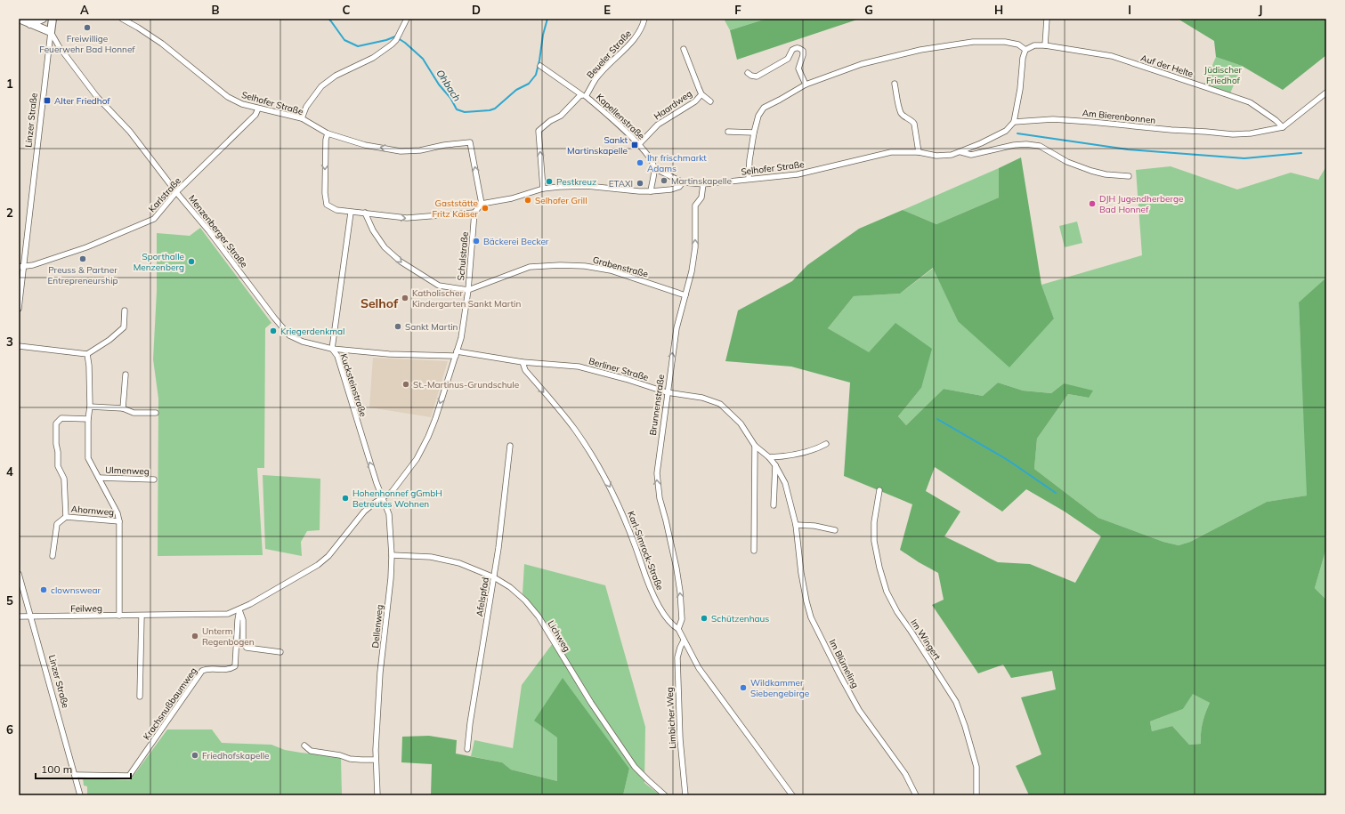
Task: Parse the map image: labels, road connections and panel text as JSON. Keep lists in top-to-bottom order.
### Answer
{
  "streets": {
    "main road": ["Linzer Straße"],
    "street": [
      "Beueler Straße",
      "Auf der Helte",
      "Selhofer Straße",
      "Haardweg",
      "Kapellenstraße",
      "Am Bierenbonnen",
      "Karlstraße",
      "Menzenberger Straße",
      "Schulstraße",
      "Grabenstraße",
      "Berliner Straße",
      "Kucksteinstraße",
      "Brunnenstraße",
      "Ulmenweg",
      "Ahornweg",
      "Karl-Simrock-Straße",
      "Afelspfad",
      "Feilweg",
      "Dellenweg",
      "Lichweg",
      "Im Wingert",
      "Im Blümeling",
      "Krachsnußbaumweg",
      "Limbicher Weg"
    ]
  },
  "crossings": [
    ["Beueler Straße", "Selhofer Straße"],
    ["Beueler Straße", "Kapellenstraße"],
    ["Auf der Helte", "Am Bierenbonnen"],
    ["Selhofer Straße", "Karlstraße"],
    ["Selhofer Straße", "Brunnenstraße"],
    ["Haardweg", "Kapellenstraße"],
    ["Linzer Straße", "Karlstraße"],
    ["Linzer Straße", "Menzenberger Straße"],
    ["Linzer Straße", "Feilweg"],
    ["Linzer Straße", "Krachsnußbaumweg"],
    ["Karlstraße", "Menzenberger Straße"],
    ["Menzenberger Straße", "Schulstraße"],
    ["Menzenberger Straße", "Berliner Straße"],
    ["Menzenberger Straße", "Kucksteinstraße"],
    ["Menzenberger Straße", "Karl-Simrock-Straße"],
    ["Schulstraße", "Grabenstraße"],
    ["Schulstraße", "Kucksteinstraße"],
    ["Schulstraße", "Dellenweg"],
    ["Grabenstraße", "Brunnenstraße"],
    ["Berliner Straße", "Brunnenstraße"],
    ["Berliner Straße", "Karl-Simrock-Straße"],
    ["Berliner Straße", "Im Blümeling"],
    ["Kucksteinstraße", "Dellenweg"],
    ["Brunnenstraße", "Karl-Simrock-Straße"],
    ["Karl-Simrock-Straße", "Limbicher Weg"],
    ["Afelspfad", "Lichweg"],
    ["Feilweg", "Krachsnußbaumweg"],
    ["Dellenweg", "Lichweg"]
  ],
  "one_way": [
    "Beueler Straße",
    "Schulstraße",
    "Kucksteinstraße",
    "Brunnenstraße",
    "Karl-Simrock-Straße"
  ],
  "districts": ["Selhof"],
  "water": ["Ohbach"],
  "parks": ["Jüdischer Friedhof"],
  "places": {
    "other": [
      "Freiwillige Feuerwehr Bad Honnef",
      "Ihr frischmarkt Adams",
      "Martinskapelle",
      "Pestkreuz",
      "ETAXI",
      "Selhofer Grill",
      "DJH Jugendherberge Bad Honnef",
      "Gaststätte Fritz Kaiser",
      "Bäckerei Becker",
      "Preuss & Partner Entrepreneurship",
      "Sporthalle Menzenberg",
      "Katholischer Kindergarten Sankt Martin",
      "Sankt Martin",
      "Kriegerdenkmal",
      "St.-Martinus-Grundschule",
      "Hohenhonnef gGmbH Betreutes Wohnen",
      "clownswear",
      "Schützenhaus",
      "Unterm Regenbogen",
      "Wildkammer Siebengebirge",
      "Friedhofskapelle"
    ],
    "transit": ["Alter Friedhof", "Sankt Martinskapelle"]
  },
  "scale_bar": "100 m",
  "grid": {
    "columns": [
      "A",
      "B",
      "C",
      "D",
      "E",
      "F",
      "G",
      "H",
      "I",
      "J"
    ],
    "rows": [
      "1",
      "2",
      "3",
      "4",
      "5",
      "6"
    ]
  }
}
